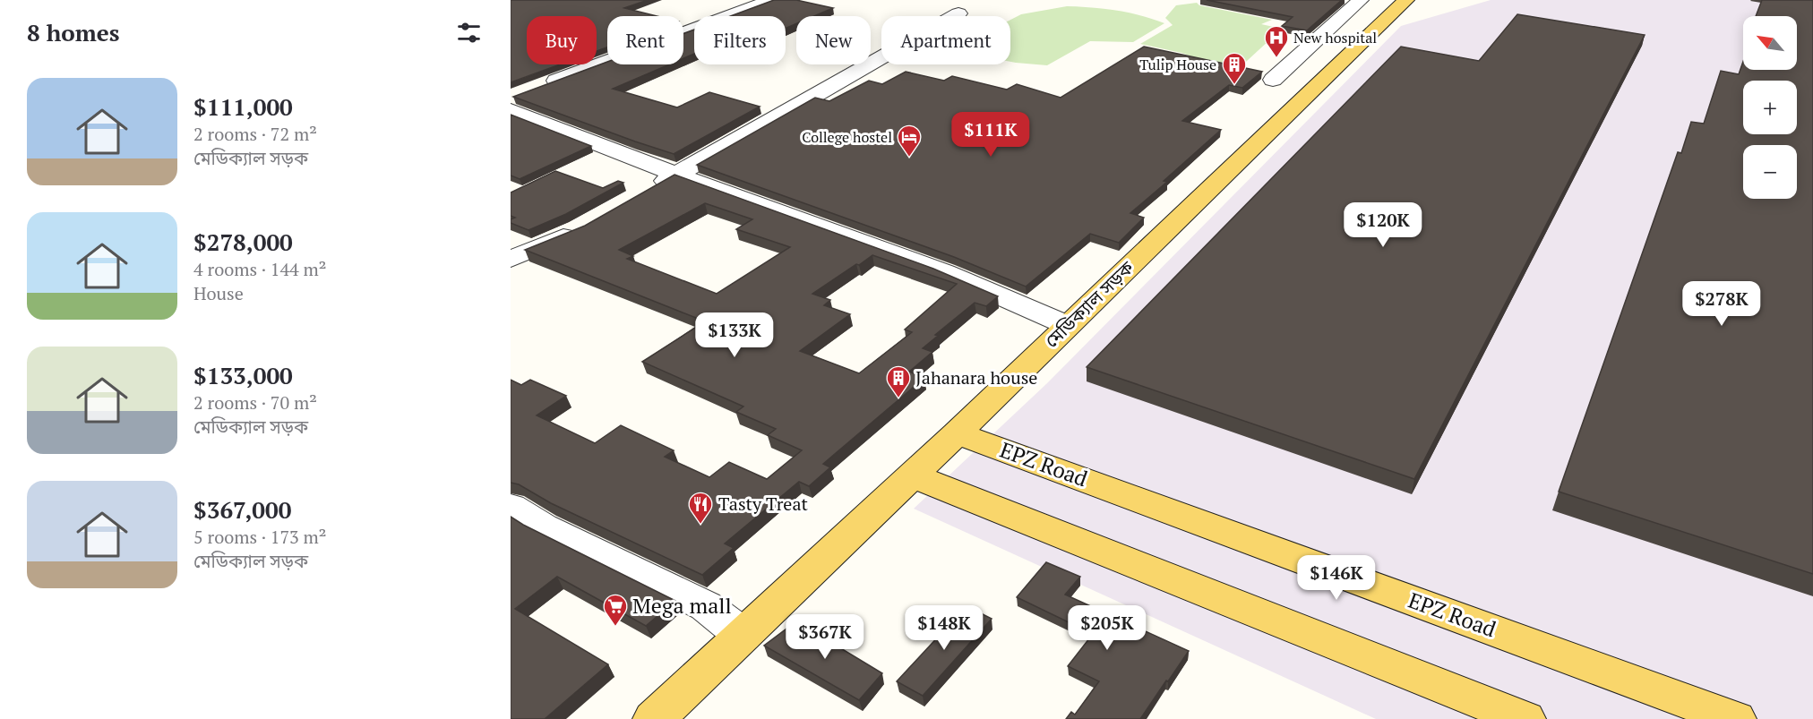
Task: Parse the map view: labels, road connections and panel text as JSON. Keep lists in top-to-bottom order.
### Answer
{
  "streets": {
    "main road": ["মেডিক্যাল সড়ক", "EPZ Road"]
  },
  "crossings": [
    ["মেডিক্যাল সড়ক", "EPZ Road"]
  ],
  "places": {
    "hospital": ["New hospital"],
    "building": ["Tulip House", "Jahanara house"],
    "hotel": ["College hostel"],
    "restaurant": ["Tasty Treat"],
    "supermarket": ["Mega mall"]
  },
  "north": "top left",
  "page": {
    "heading": "8 homes",
    "map_buttons": ["+", "−"],
    "chip": [
      "Buy",
      "Rent",
      "Filters",
      "New",
      "Apartment"
    ],
    "list": [
      {
        "name": "$111,000",
        "note": "2 rooms · 72 m² · মেডিক্যাল সড়ক"
      },
      {
        "name": "$278,000",
        "note": "4 rooms · 144 m² · House"
      },
      {
        "name": "$133,000",
        "note": "2 rooms · 70 m² · মেডিক্যাল সড়ক"
      },
      {
        "name": "$367,000",
        "note": "5 rooms · 173 m² · মেডিক্যাল সড়ক"
      }
    ],
    "price": [
      "$111K",
      "$120K",
      "$278K",
      "$133K",
      "$146K",
      "$148K",
      "$205K",
      "$367K"
    ]
  }
}
